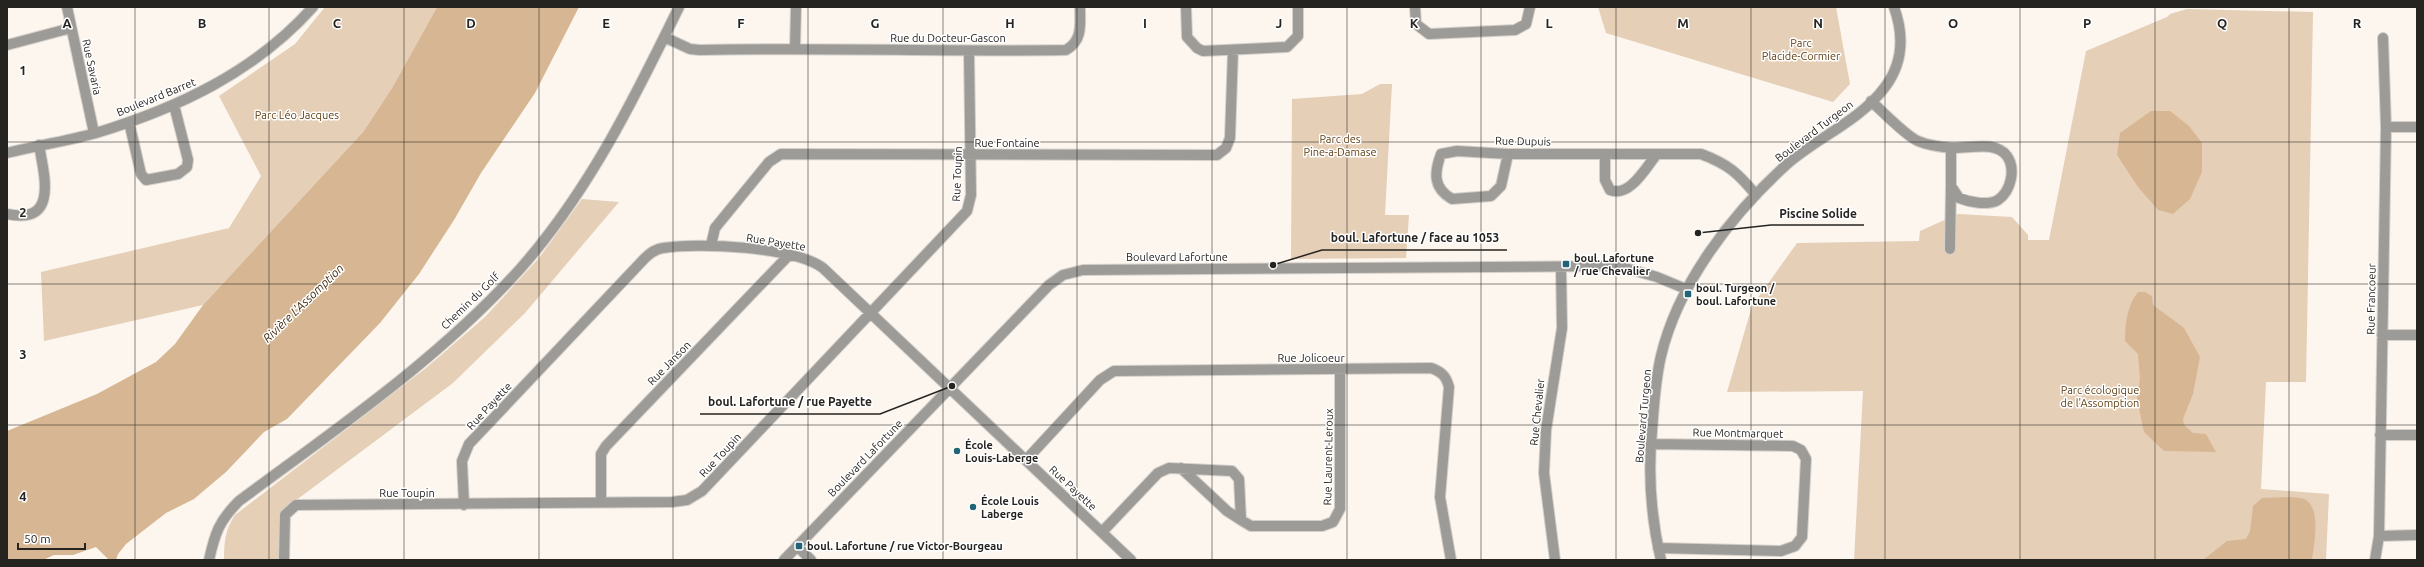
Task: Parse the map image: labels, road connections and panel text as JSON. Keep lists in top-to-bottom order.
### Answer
{
  "streets": {
    "street": [
      "Rue du Docteur-Gascon",
      "Rue Savaria",
      "Boulevard Barret",
      "Boulevard Turgeon",
      "Rue Dupuis",
      "Rue Fontaine",
      "Rue Toupin",
      "Rue Payette",
      "Boulevard Lafortune",
      "Rue Francoeur",
      "Chemin du Golf",
      "Rue Jolicoeur",
      "Rue Janson",
      "Rue Chevalier",
      "Rue Montmarquet",
      "Rue Laurent-Leroux"
    ]
  },
  "crossings": [
    ["Rue du Docteur-Gascon", "Rue Toupin"],
    ["Rue du Docteur-Gascon", "Chemin du Golf"],
    ["Rue Savaria", "Boulevard Barret"],
    ["Boulevard Turgeon", "Rue Dupuis"],
    ["Boulevard Turgeon", "Boulevard Lafortune"],
    ["Boulevard Turgeon", "Rue Montmarquet"],
    ["Rue Fontaine", "Rue Toupin"],
    ["Rue Fontaine", "Rue Payette"],
    ["Rue Toupin", "Rue Payette"],
    ["Rue Toupin", "Rue Janson"],
    ["Rue Payette", "Boulevard Lafortune"],
    ["Rue Payette", "Rue Jolicoeur"],
    ["Rue Payette", "Rue Janson"],
    ["Boulevard Lafortune", "Rue Chevalier"],
    ["Rue Jolicoeur", "Rue Laurent-Leroux"]
  ],
  "water": ["Rivière L'Assomption"],
  "parks": [
    "Parc Placide-Cormier",
    "Parc Léo Jacques",
    "Parc des Pine-a-Damase",
    "Parc écologique de l'Assomption"
  ],
  "places": {
    "other": [
      "Piscine Solide",
      "boul. Lafortune / face au 1053",
      "boul. Lafortune / rue Payette",
      "École Louis-Laberge",
      "École Louis Laberge"
    ],
    "transit": ["boul. Lafortune / rue Chevalier", "boul. Turgeon / boul. Lafortune", "boul. Lafortune / rue Victor-Bourgeau"]
  },
  "scale_bar": "50 m",
  "grid": {
    "columns": [
      "A",
      "B",
      "C",
      "D",
      "E",
      "F",
      "G",
      "H",
      "I",
      "J",
      "K",
      "L",
      "M",
      "N",
      "O",
      "P",
      "Q",
      "R"
    ],
    "rows": [
      "1",
      "2",
      "3",
      "4"
    ]
  }
}
